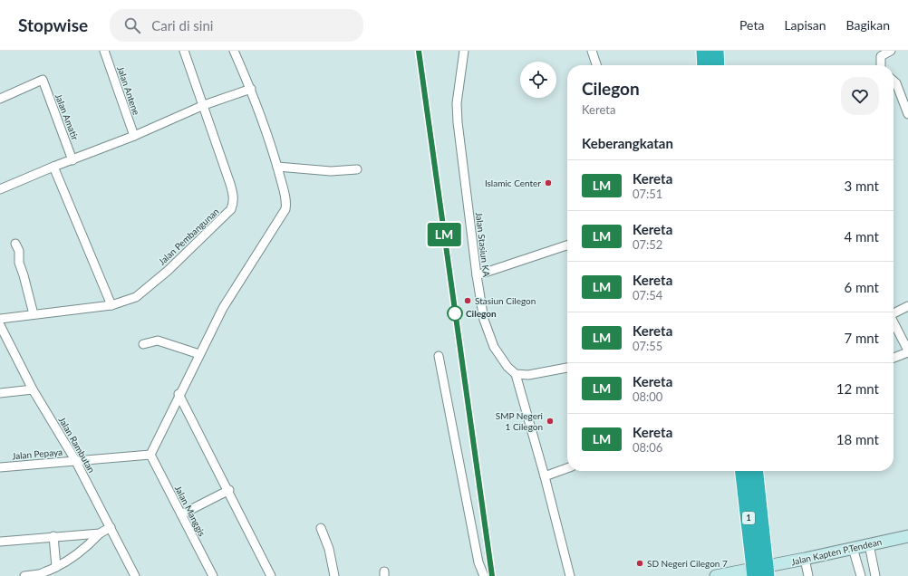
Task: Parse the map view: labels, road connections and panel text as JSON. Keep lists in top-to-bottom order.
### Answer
{
  "streets": {
    "highway": ["1"],
    "street": [
      "Jalan Antene",
      "Jalan Amatir",
      "Jalan Pembangunan",
      "Jalan Stasiun KA",
      "Jalan Rambutan",
      "Jalan Pepaya",
      "Jalan Manggis",
      "Jalan Kapten P.Tendean"
    ]
  },
  "crossings": [
    ["Jalan Rambutan", "Jalan Pepaya"],
    ["Jalan Pepaya", "Jalan Manggis"],
    ["1", "Jalan Kapten P.Tendean"]
  ],
  "places": [
    "Islamic Center",
    "Stasiun Cilegon",
    "Cilegon",
    "SMP Negeri 1 Cilegon",
    "SD Negeri Cilegon 7"
  ],
  "page": {
    "header": "Stopwise",
    "search": "Cari di sini",
    "nav": ["Peta", "Lapisan", "Bagikan"],
    "on_map": "LM",
    "heading": [
      ["Cilegon", "Kereta"],
      "Keberangkatan"
    ],
    "list": [
      {
        "mark": "LM",
        "name": "Kereta",
        "note": "07:51",
        "value": "3 mnt"
      },
      {
        "mark": "LM",
        "name": "Kereta",
        "note": "07:52",
        "value": "4 mnt"
      },
      {
        "mark": "LM",
        "name": "Kereta",
        "note": "07:54",
        "value": "6 mnt"
      },
      {
        "mark": "LM",
        "name": "Kereta",
        "note": "07:55",
        "value": "7 mnt"
      },
      {
        "mark": "LM",
        "name": "Kereta",
        "note": "08:00",
        "value": "12 mnt"
      },
      {
        "mark": "LM",
        "name": "Kereta",
        "note": "08:06",
        "value": "18 mnt"
      }
    ]
  }
}
